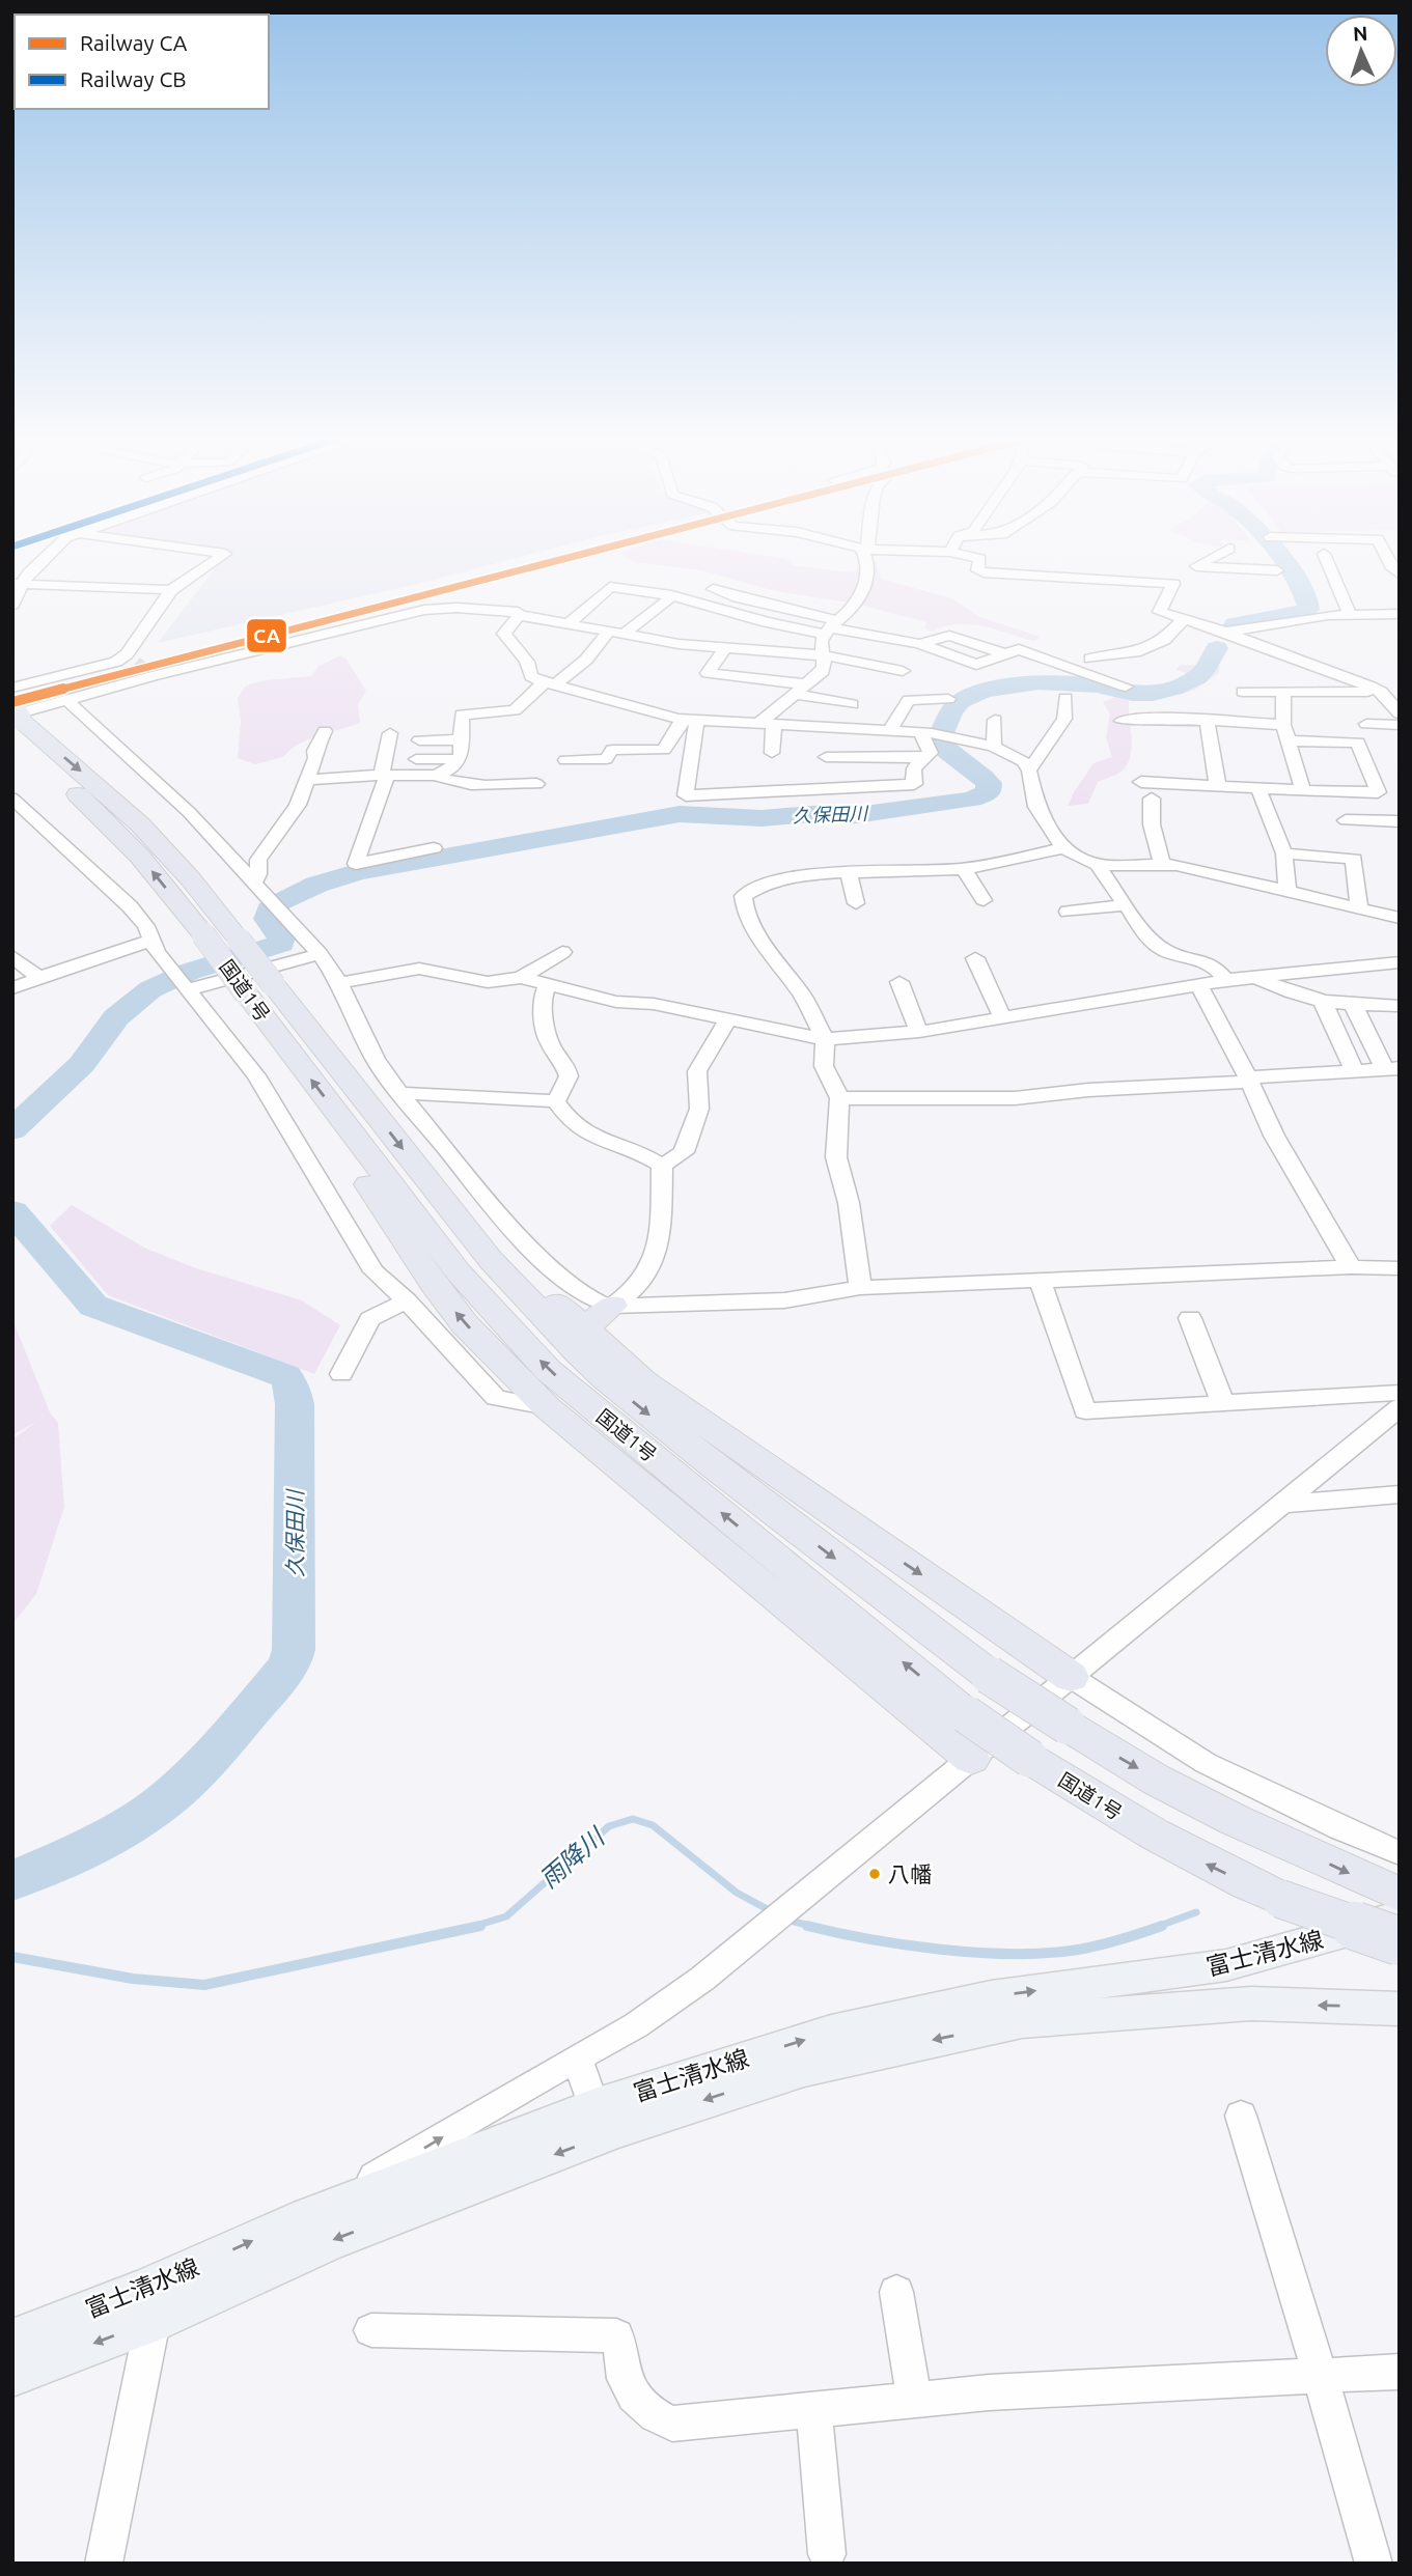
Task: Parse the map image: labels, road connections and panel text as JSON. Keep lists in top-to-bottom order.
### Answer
{
  "streets": {
    "highway": ["国道1号"],
    "main road": ["富士清水線"]
  },
  "water": ["久保田川", "雨降川"],
  "places": ["八幡"],
  "lines": ["rail line CA"],
  "legend": ["Railway CA", "Railway CB"],
  "north": "top"
}
